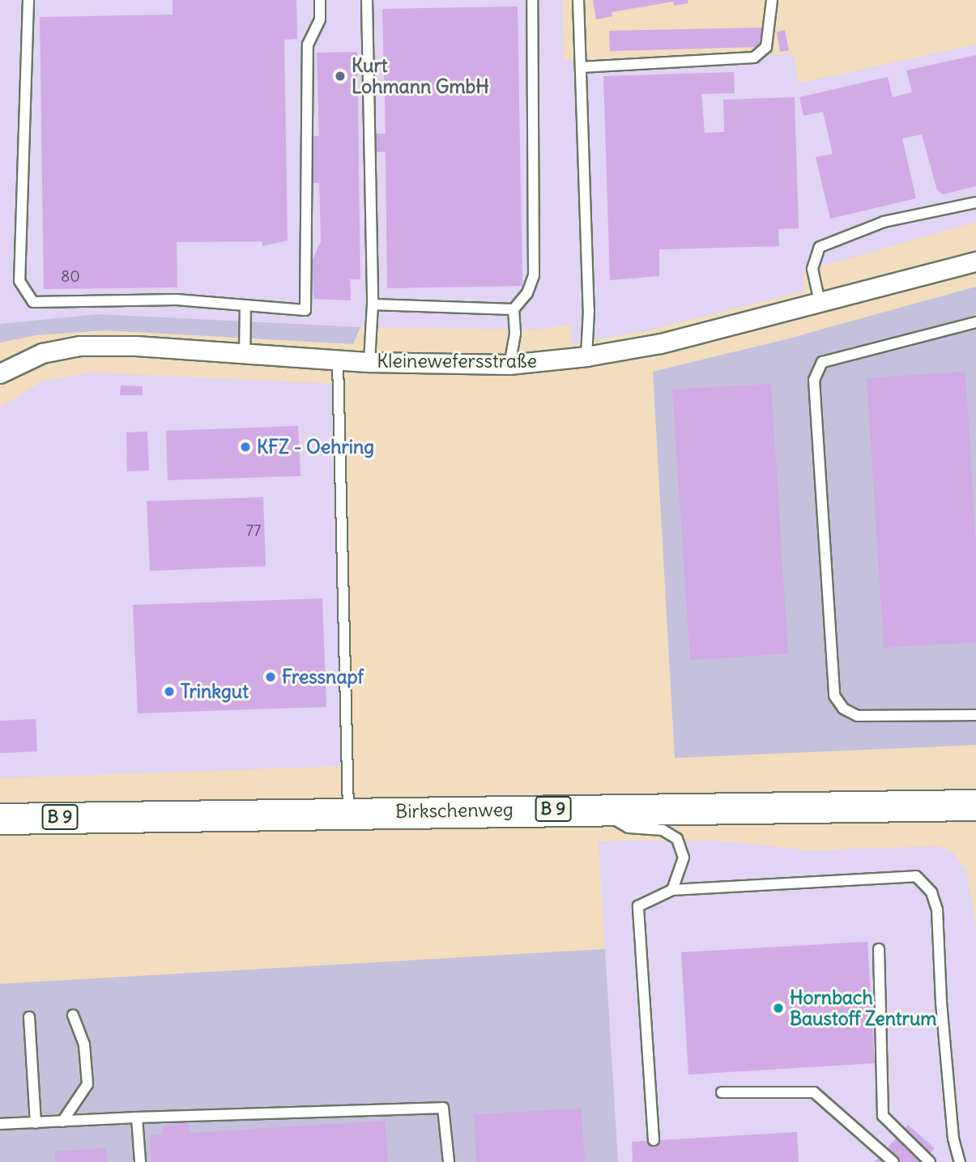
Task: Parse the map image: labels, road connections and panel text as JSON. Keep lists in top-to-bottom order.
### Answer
{
  "streets": {
    "main road": ["B 9", "Birkschenweg"],
    "street": ["Kleinewefersstraße"]
  },
  "places": [
    "Kurt Lohmann GmbH",
    "KFZ - Oehring",
    "Fressnapf",
    "Trinkgut",
    "Hornbach Baustoff Zentrum"
  ],
  "house_numbers": ["80", "77"]
}
